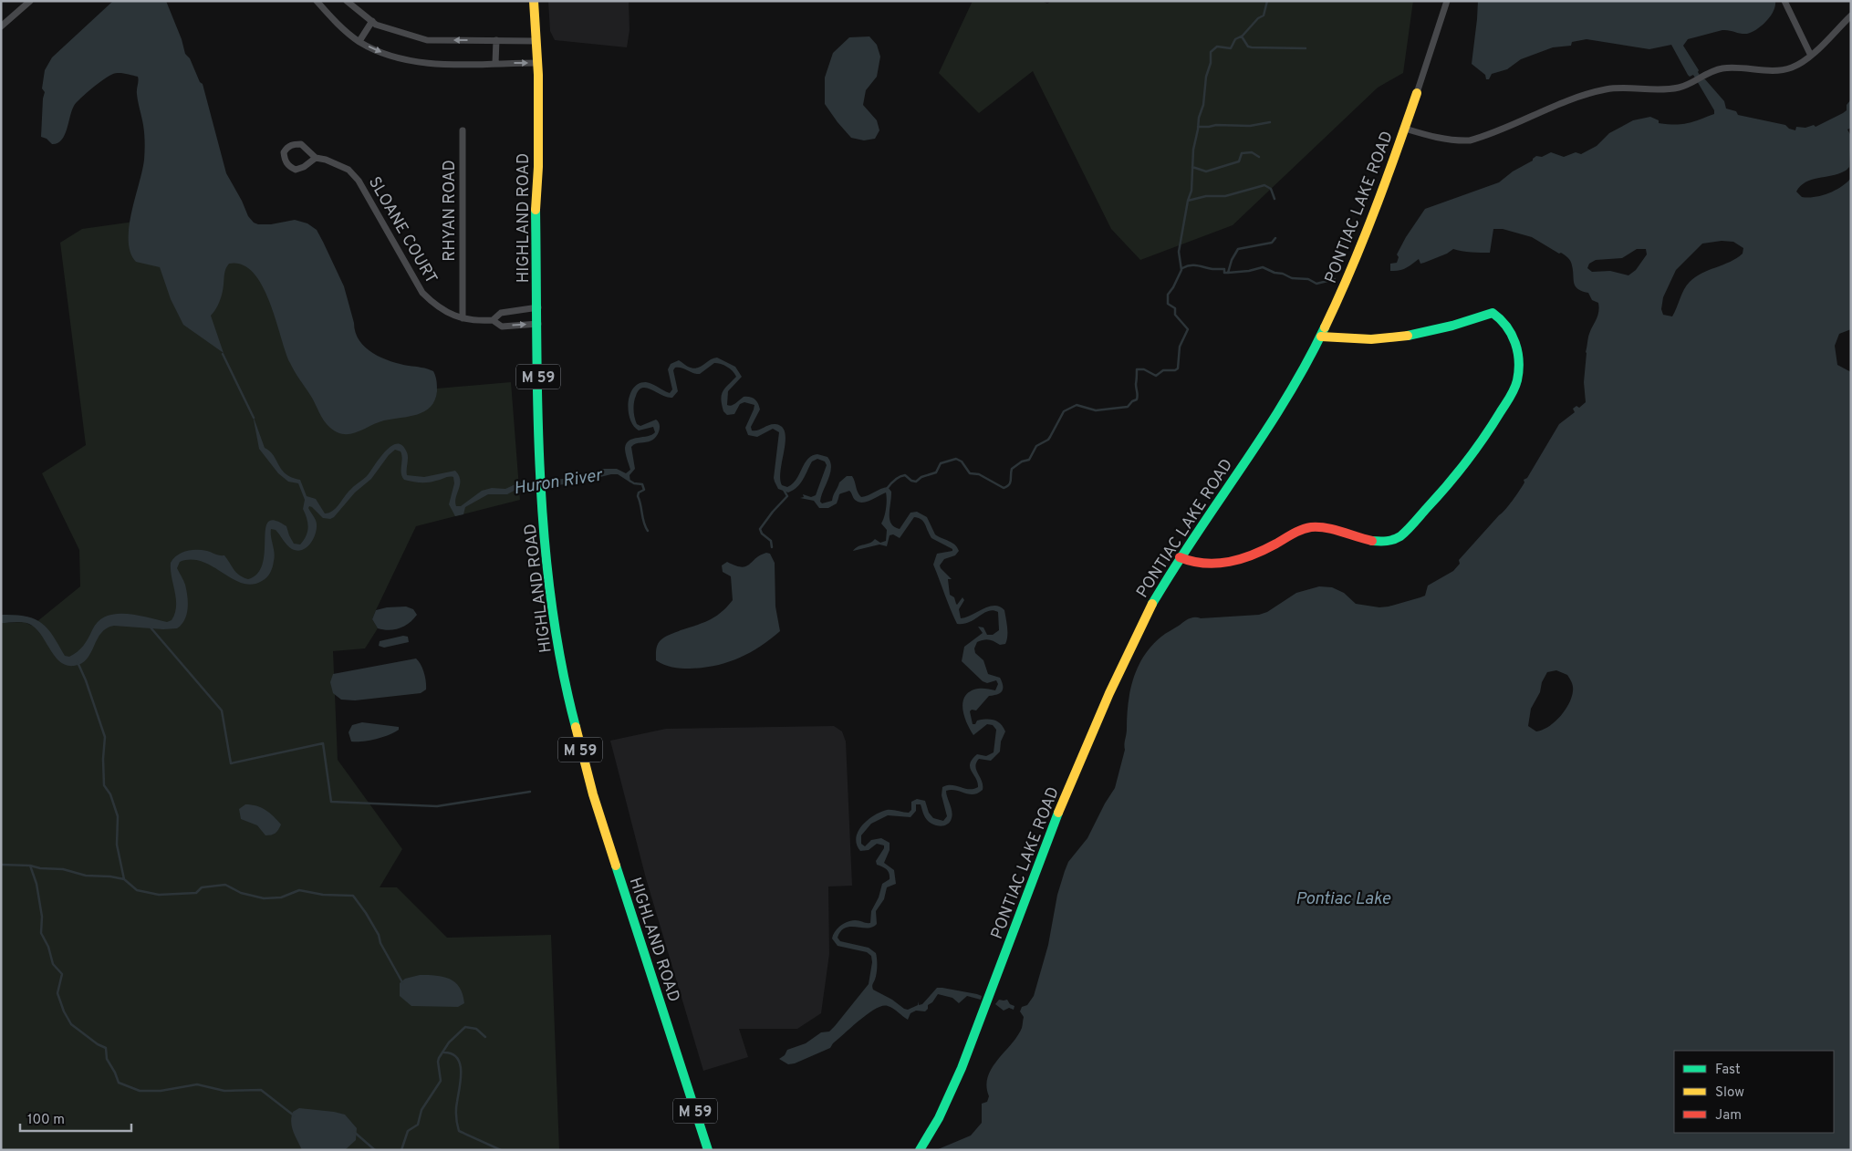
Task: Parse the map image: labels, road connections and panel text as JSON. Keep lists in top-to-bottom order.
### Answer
{
  "streets": {
    "main road": ["PONTIAC LAKE ROAD", "HIGHLAND ROAD", "M 59"],
    "street": ["RHYAN ROAD", "SLOANE COURT"]
  },
  "crossings": [
    ["RHYAN ROAD", "SLOANE COURT"],
    ["HIGHLAND ROAD", "SLOANE COURT"]
  ],
  "water": ["Huron River", "Pontiac Lake"],
  "legend": ["Fast", "Slow", "Jam"],
  "scale_bar": "100 m"
}
